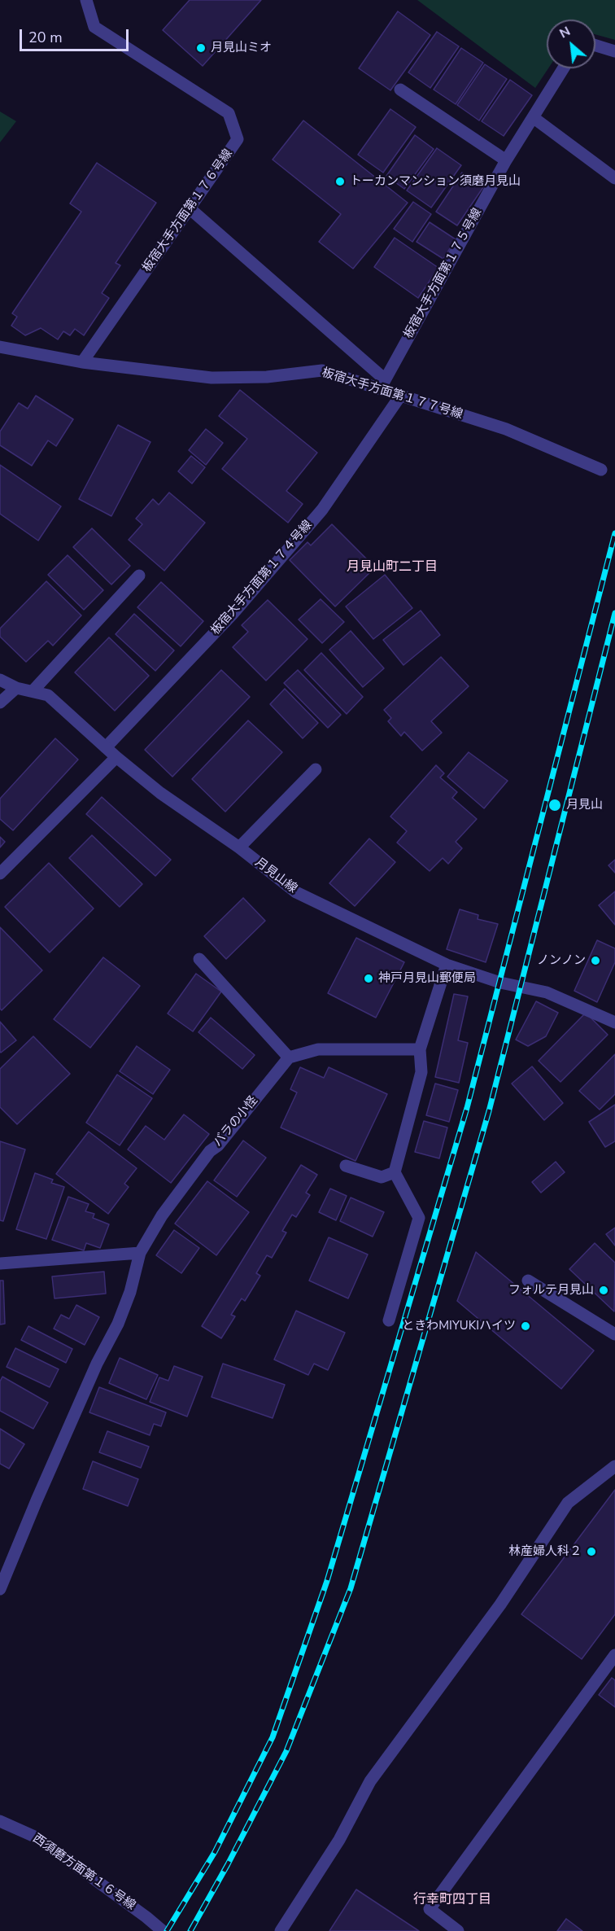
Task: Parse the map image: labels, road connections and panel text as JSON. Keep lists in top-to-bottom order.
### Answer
{
  "streets": {
    "street": [
      "板宿大手方面第１７６号線",
      "板宿大手方面第１７５号線",
      "板宿大手方面第１７７号線",
      "板宿大手方面第１７４号線",
      "月見山線",
      "バラの小怪",
      "西須磨方面第１６号線"
    ]
  },
  "crossings": [
    ["板宿大手方面第１７６号線", "板宿大手方面第１７７号線"],
    ["板宿大手方面第１７５号線", "板宿大手方面第１７７号線"],
    ["板宿大手方面第１７７号線", "板宿大手方面第１７４号線"],
    ["板宿大手方面第１７４号線", "月見山線"]
  ],
  "districts": ["月見山町二丁目", "行幸町四丁目"],
  "places": [
    "月見山ミオ",
    "トーカンマンション須磨月見山",
    "月見山",
    "ノンノン",
    "神戸月見山郵便局",
    "フォルテ月見山",
    "ときわMIYUKIハイツ",
    "林産婦人科２"
  ],
  "scale_bar": "20 m",
  "north": "top left"
}
